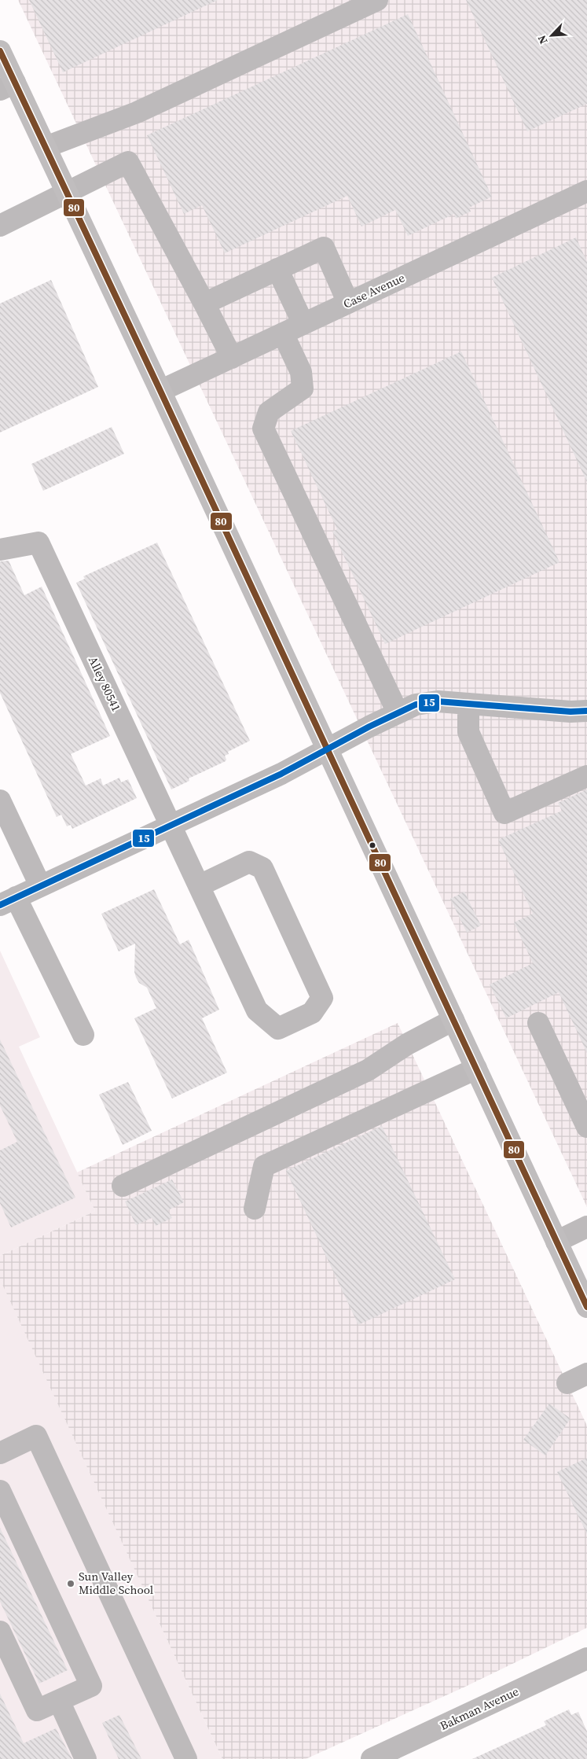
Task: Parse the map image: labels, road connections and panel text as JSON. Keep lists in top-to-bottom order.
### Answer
{
  "streets": {
    "street": ["Case Avenue", "Alley 80541", "Bakman Avenue"]
  },
  "places": ["Sun Valley Middle School"],
  "lines": ["transit line 80", "transit line 15"],
  "north": "bottom left"
}
